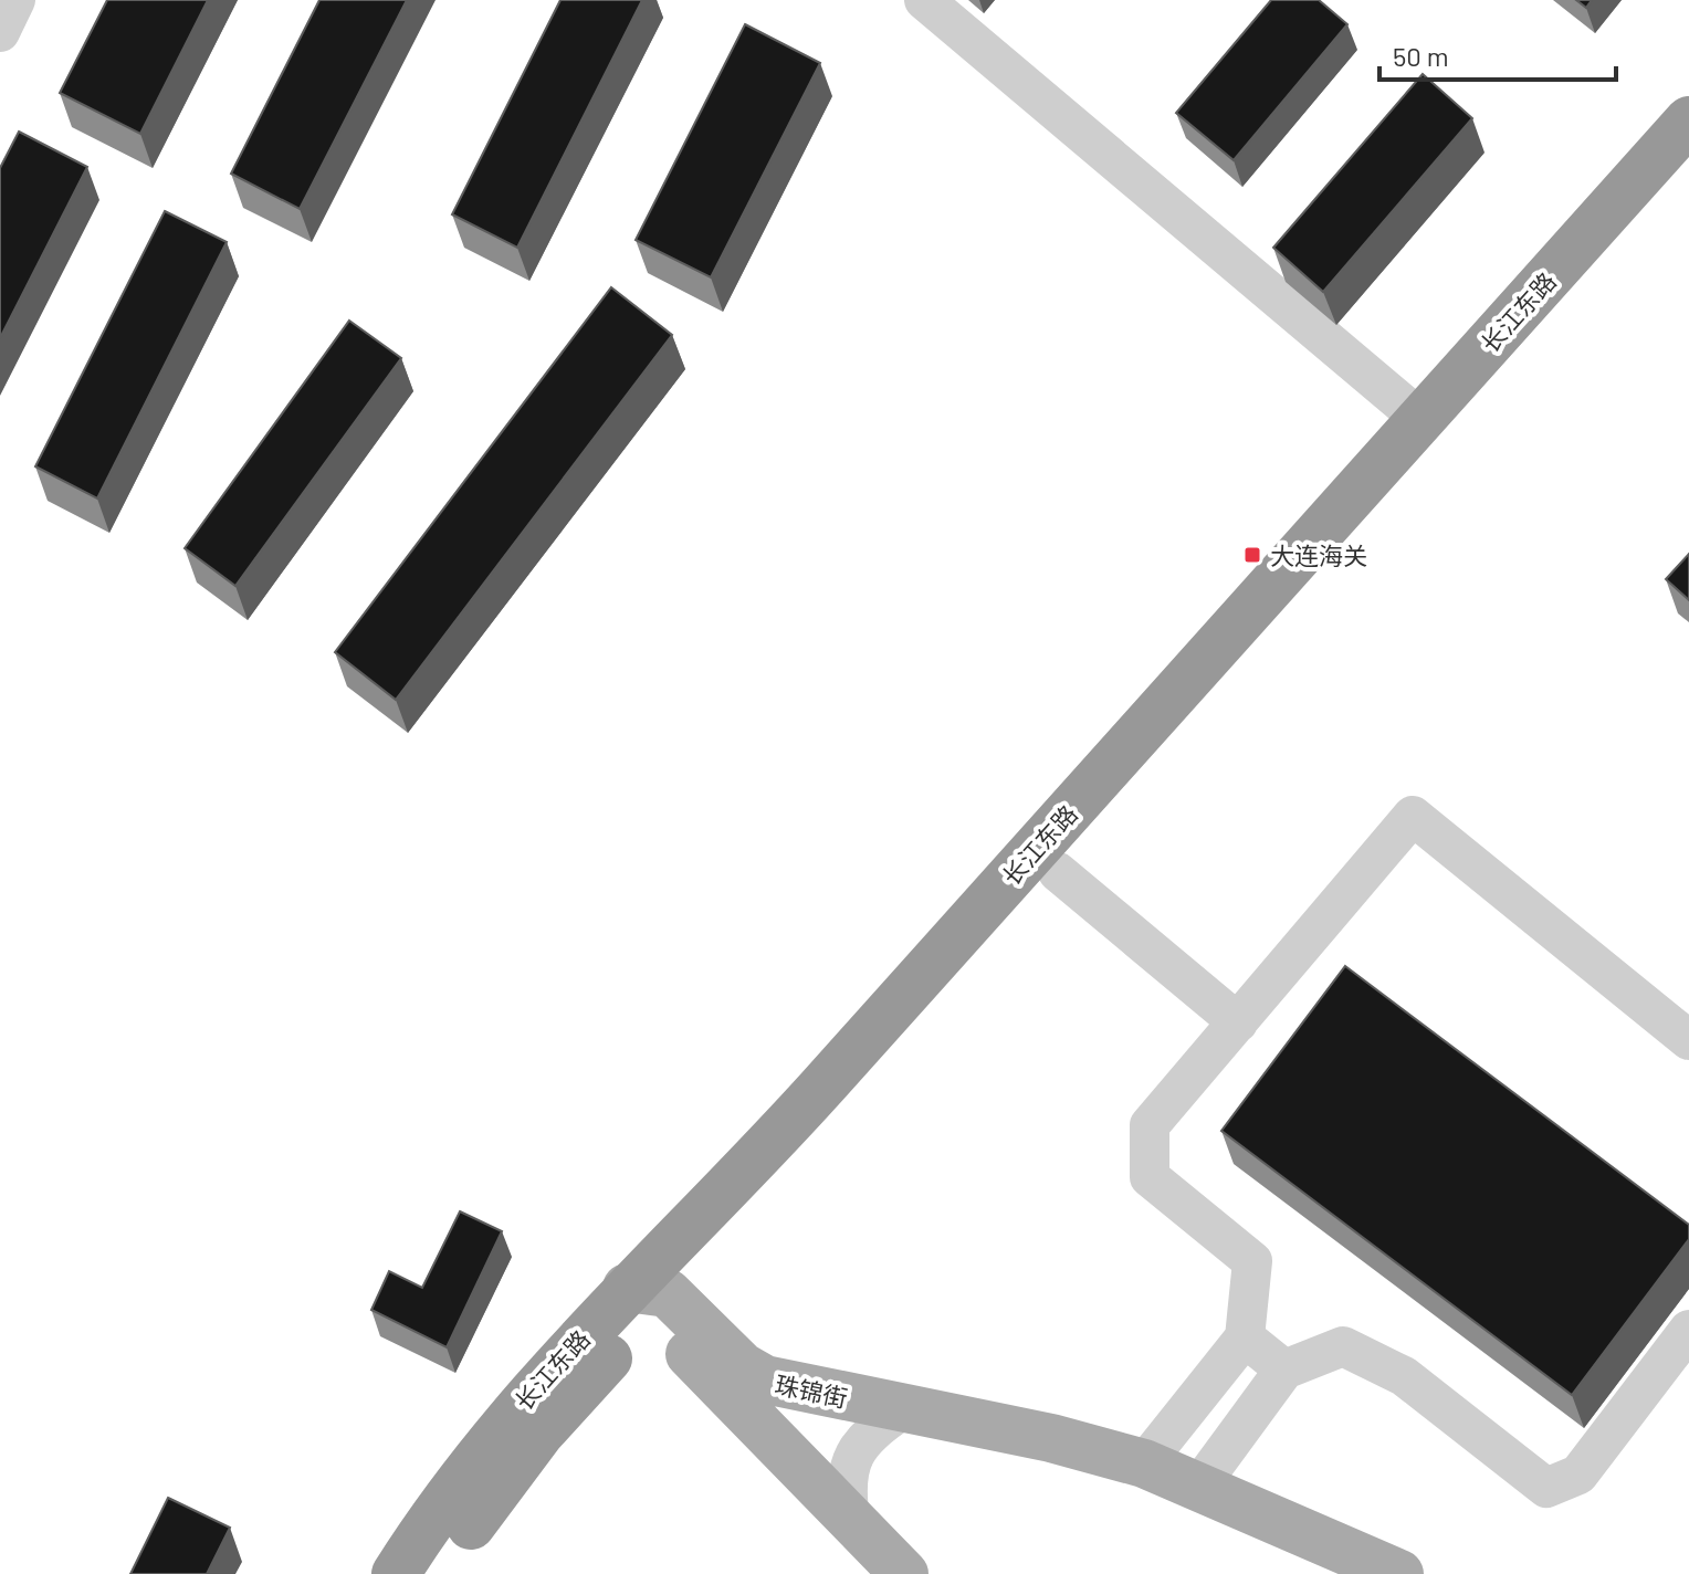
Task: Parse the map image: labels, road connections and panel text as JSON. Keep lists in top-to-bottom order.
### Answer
{
  "streets": {
    "highway": ["长江东路"],
    "main road": ["珠锦街"]
  },
  "crossings": [
    ["长江东路", "珠锦街"]
  ],
  "places": {
    "transit": ["大连海关"]
  },
  "scale_bar": "50 m"
}
